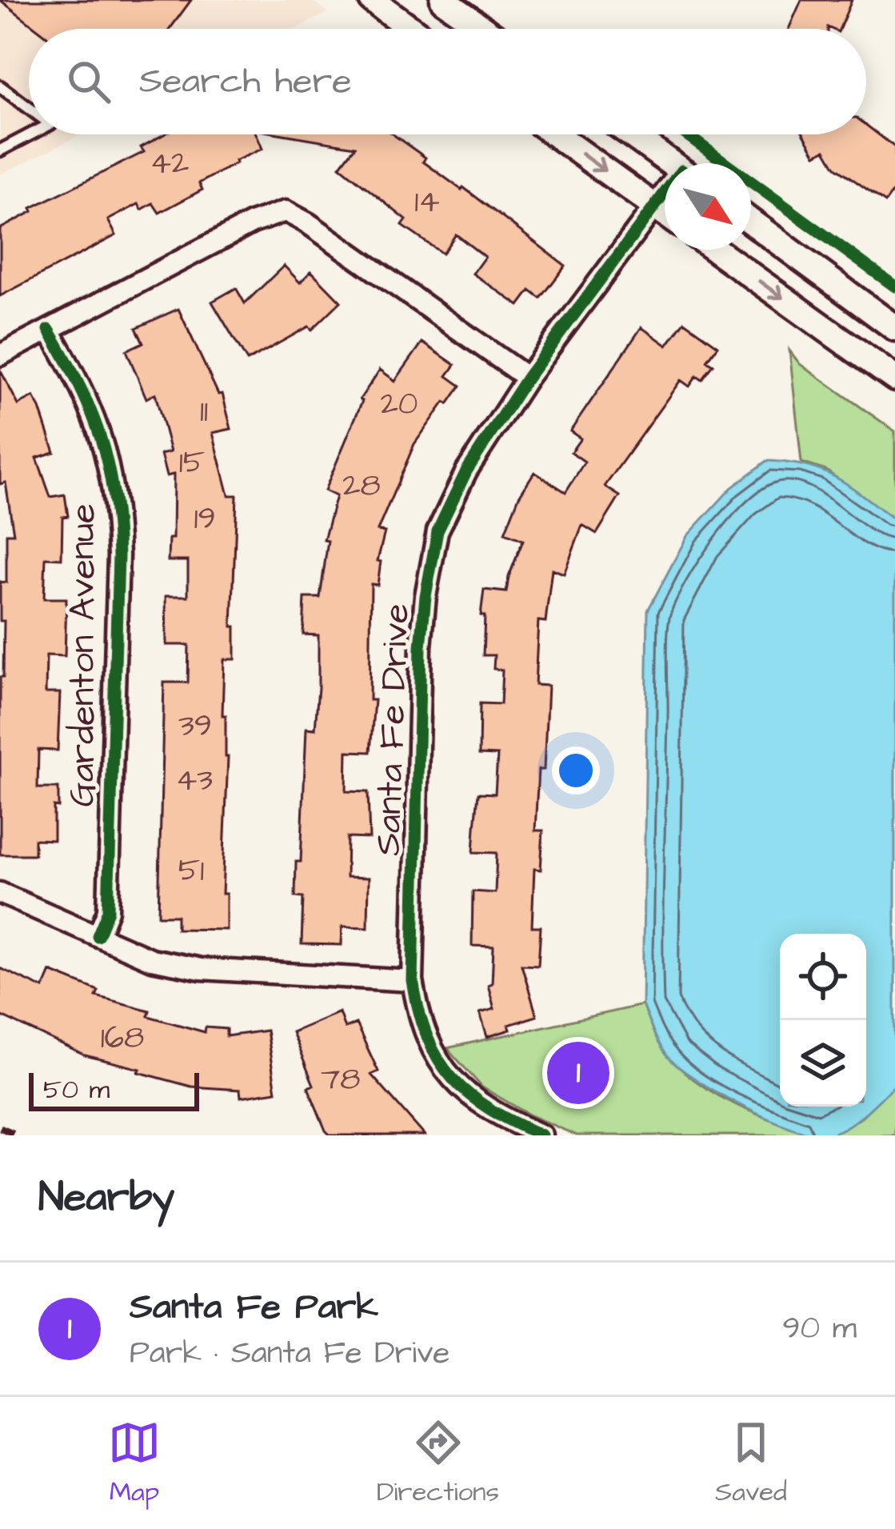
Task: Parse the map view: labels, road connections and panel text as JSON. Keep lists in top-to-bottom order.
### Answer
{
  "streets": {
    "street": ["Gardenton Avenue", "Santa Fe Drive"]
  },
  "house_numbers": [
    "42",
    "14",
    "20",
    "11",
    "15",
    "28",
    "19",
    "39",
    "43",
    "51",
    "168",
    "78"
  ],
  "scale_bar": "50 m",
  "north": "bottom right",
  "page": {
    "search": "Search here",
    "pins": "1",
    "scale": "50 m",
    "heading": "Nearby",
    "list": [
      {
        "mark": "1",
        "name": "Santa Fe Park",
        "note": "Park · Santa Fe Drive",
        "value": "90 m"
      }
    ],
    "nav": ["Map", "Directions", "Saved"]
  }
}
